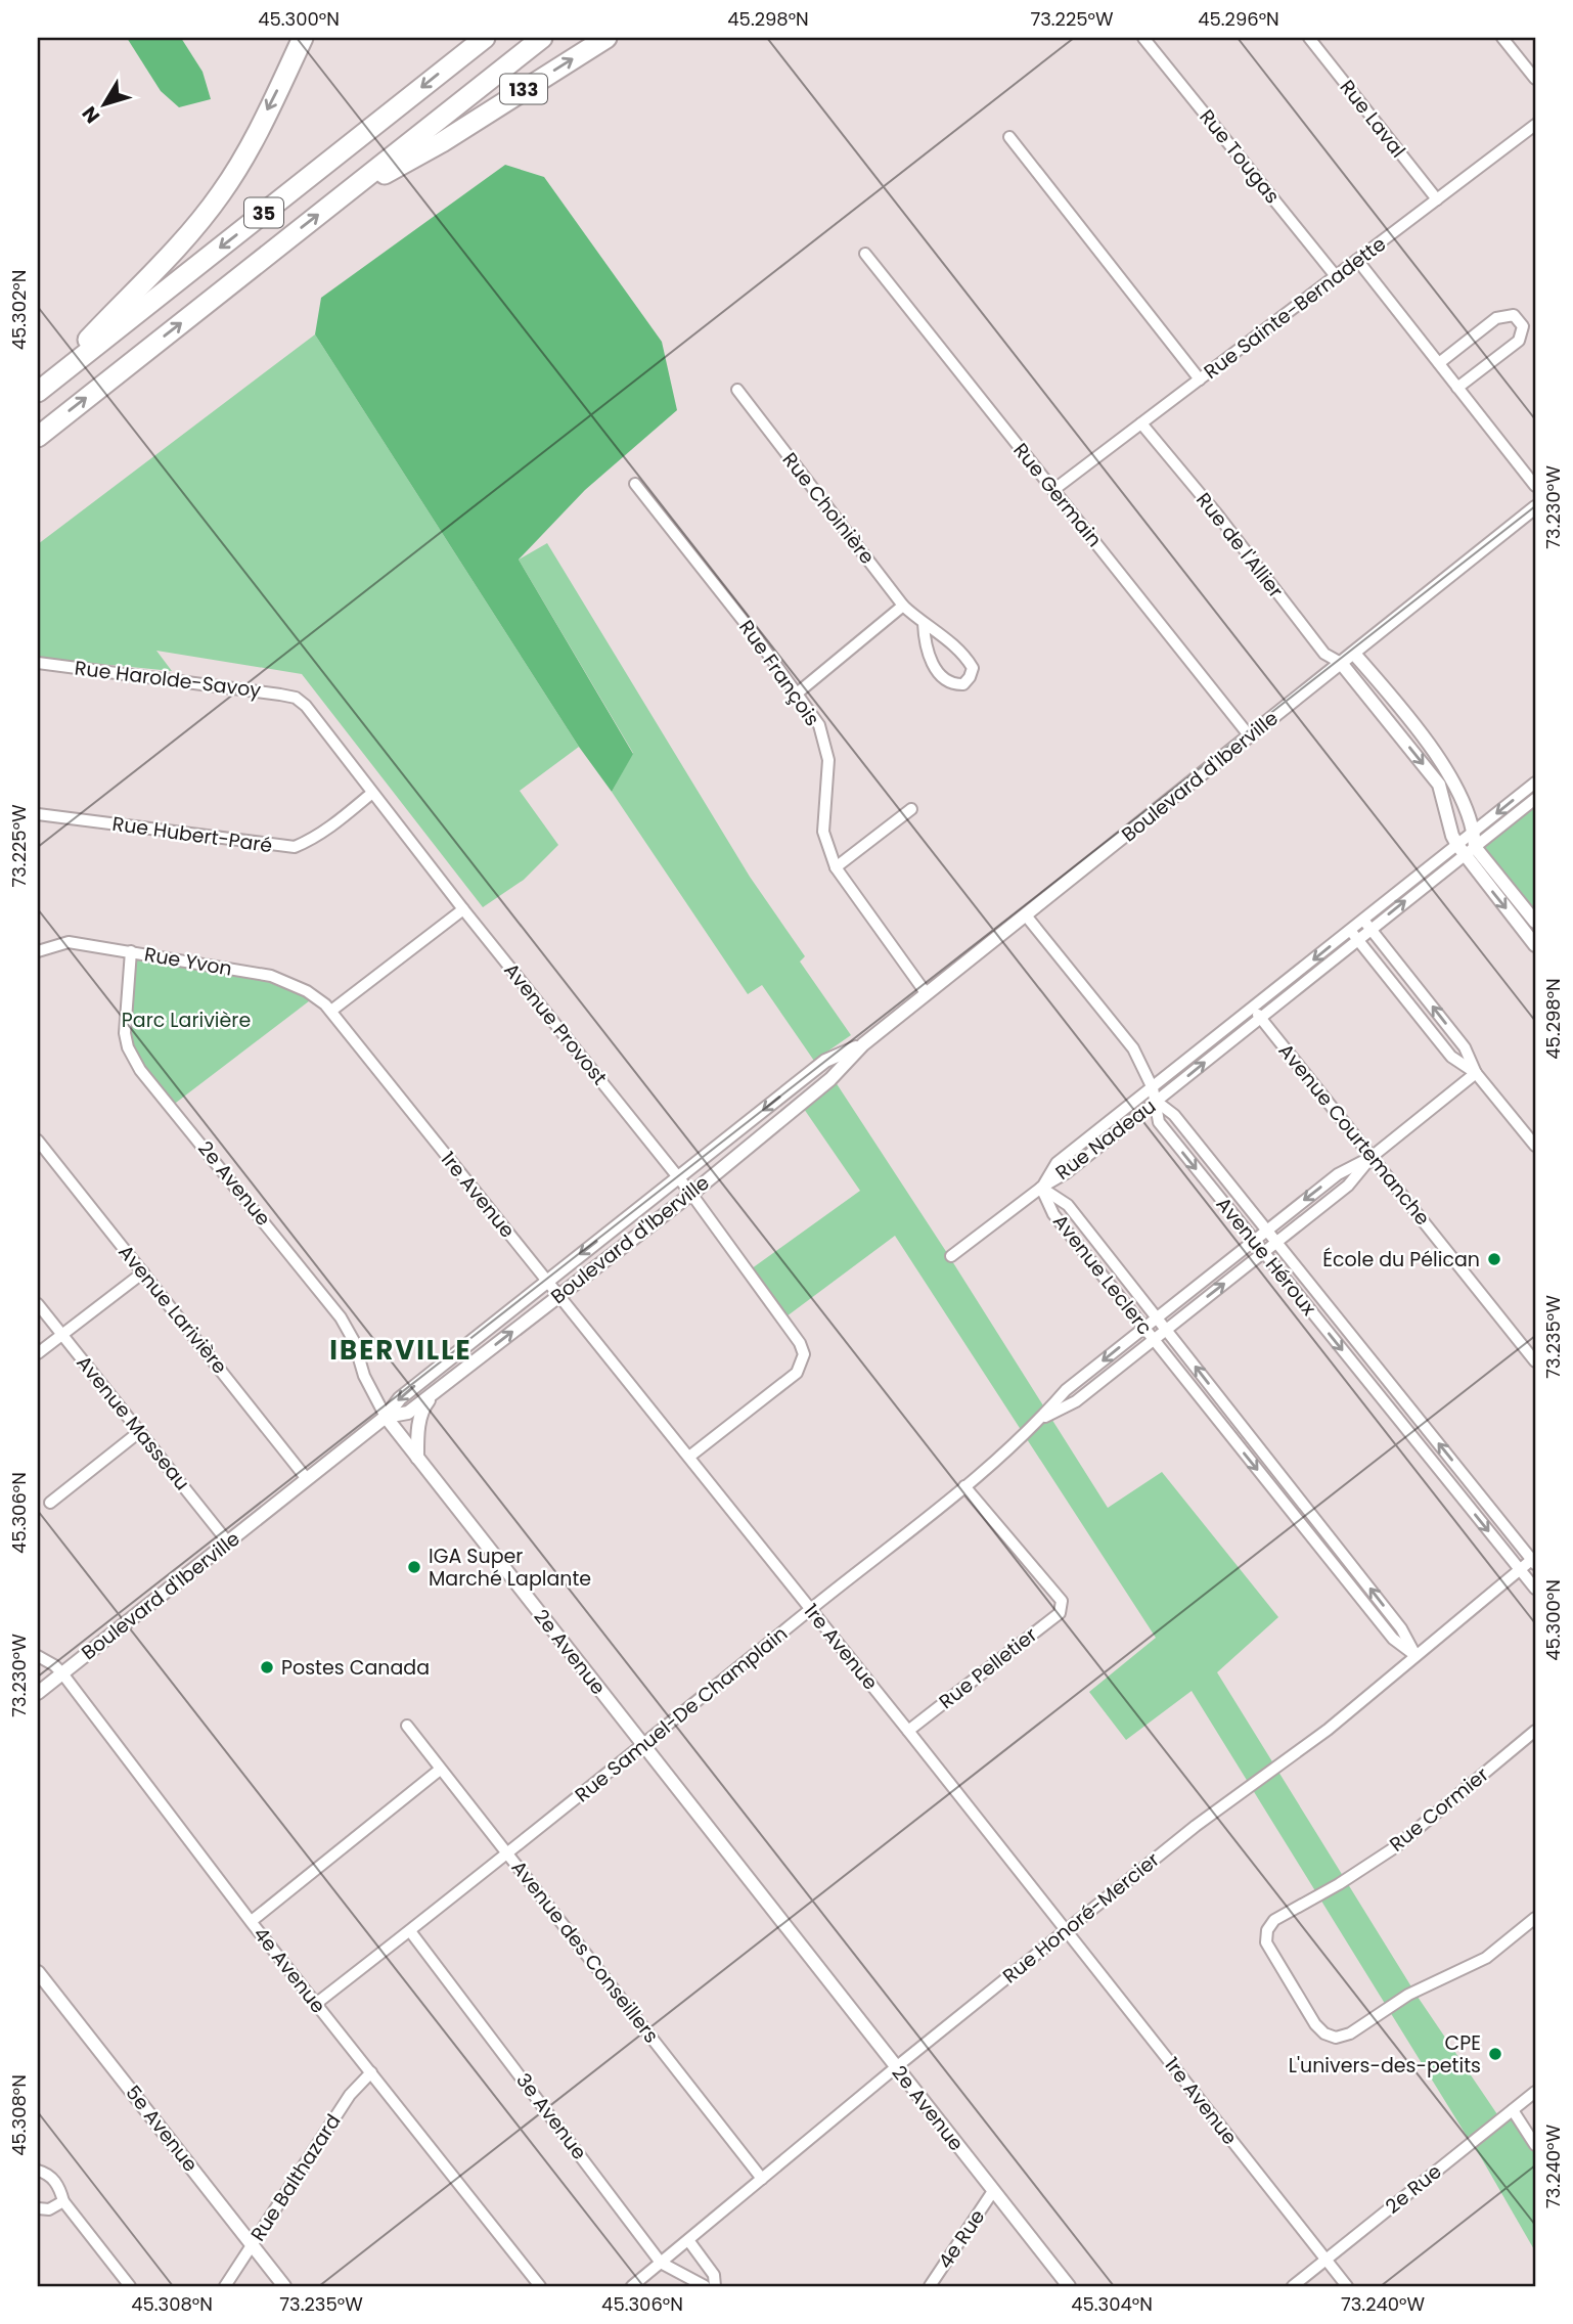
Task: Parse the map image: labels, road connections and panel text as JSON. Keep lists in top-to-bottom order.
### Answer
{
  "streets": {
    "highway": ["133", "35"],
    "street": [
      "Rue Laval",
      "Rue Tougas",
      "Rue Sainte-Bernadette",
      "Rue Germain",
      "Rue Choinière",
      "Rue de l'Allier",
      "Rue François",
      "Rue Harolde-Savoy",
      "Boulevard d'Iberville",
      "Rue Hubert-Paré",
      "Rue Yvon",
      "Avenue Provost",
      "Avenue Courtemanche",
      "Rue Nadeau",
      "2e Avenue",
      "1re Avenue",
      "Avenue Héroux",
      "Avenue Leclerc",
      "Avenue Larivière",
      "Avenue Masseau",
      "Rue Pelletier",
      "Rue Samuel-De Champlain",
      "Rue Cormier",
      "Rue Honoré-Mercier",
      "Avenue des Conseillers",
      "4e Avenue",
      "3e Avenue",
      "5e Avenue",
      "Rue Balthazard",
      "2e Rue",
      "4e Rue"
    ]
  },
  "crossings": [
    ["133", "35"],
    ["Rue Laval", "Rue Sainte-Bernadette"],
    ["Rue Tougas", "Rue Sainte-Bernadette"],
    ["Rue Sainte-Bernadette", "Rue Germain"],
    ["Rue Sainte-Bernadette", "Rue de l'Allier"],
    ["Rue Germain", "Boulevard d'Iberville"],
    ["Rue de l'Allier", "Boulevard d'Iberville"],
    ["Rue François", "Boulevard d'Iberville"],
    ["Rue Harolde-Savoy", "Avenue Provost"],
    ["Boulevard d'Iberville", "Avenue Provost"],
    ["Boulevard d'Iberville", "2e Avenue"],
    ["Boulevard d'Iberville", "1re Avenue"],
    ["Boulevard d'Iberville", "Avenue Héroux"],
    ["Boulevard d'Iberville", "Avenue Larivière"],
    ["Boulevard d'Iberville", "Avenue Masseau"],
    ["Boulevard d'Iberville", "4e Avenue"],
    ["Rue Hubert-Paré", "Avenue Provost"],
    ["Rue Yvon", "2e Avenue"],
    ["Rue Yvon", "1re Avenue"],
    ["Avenue Provost", "1re Avenue"],
    ["Avenue Courtemanche", "Rue Nadeau"],
    ["Avenue Courtemanche", "Rue Samuel-De Champlain"],
    ["Rue Nadeau", "Avenue Héroux"],
    ["Rue Nadeau", "Avenue Leclerc"],
    ["2e Avenue", "Rue Samuel-De Champlain"],
    ["2e Avenue", "Rue Honoré-Mercier"],
    ["2e Avenue", "4e Rue"],
    ["1re Avenue", "Rue Pelletier"],
    ["1re Avenue", "Rue Samuel-De Champlain"],
    ["1re Avenue", "Rue Honoré-Mercier"],
    ["1re Avenue", "2e Rue"],
    ["Avenue Héroux", "Rue Samuel-De Champlain"],
    ["Avenue Héroux", "Rue Honoré-Mercier"],
    ["Avenue Leclerc", "Rue Samuel-De Champlain"],
    ["Avenue Leclerc", "Rue Honoré-Mercier"],
    ["Rue Pelletier", "Rue Samuel-De Champlain"],
    ["Rue Samuel-De Champlain", "Avenue des Conseillers"],
    ["Rue Samuel-De Champlain", "4e Avenue"],
    ["Rue Samuel-De Champlain", "3e Avenue"],
    ["Rue Honoré-Mercier", "Avenue des Conseillers"],
    ["Rue Honoré-Mercier", "3e Avenue"],
    ["4e Avenue", "Rue Balthazard"],
    ["5e Avenue", "Rue Balthazard"]
  ],
  "districts": ["IBERVILLE"],
  "parks": ["Parc Larivière"],
  "places": [
    "École du Pélican",
    "IGA Super Marché Laplante",
    "Postes Canada",
    "CPE L'univers-des-petits"
  ],
  "north": "bottom left",
  "coordinates": [
    "45.300°N",
    "45.298°N",
    "73.225°W",
    "45.296°N",
    "45.302°N",
    "73.230°W",
    "73.235°W",
    "45.306°N",
    "45.308°N",
    "73.240°W",
    "45.304°N"
  ]
}
